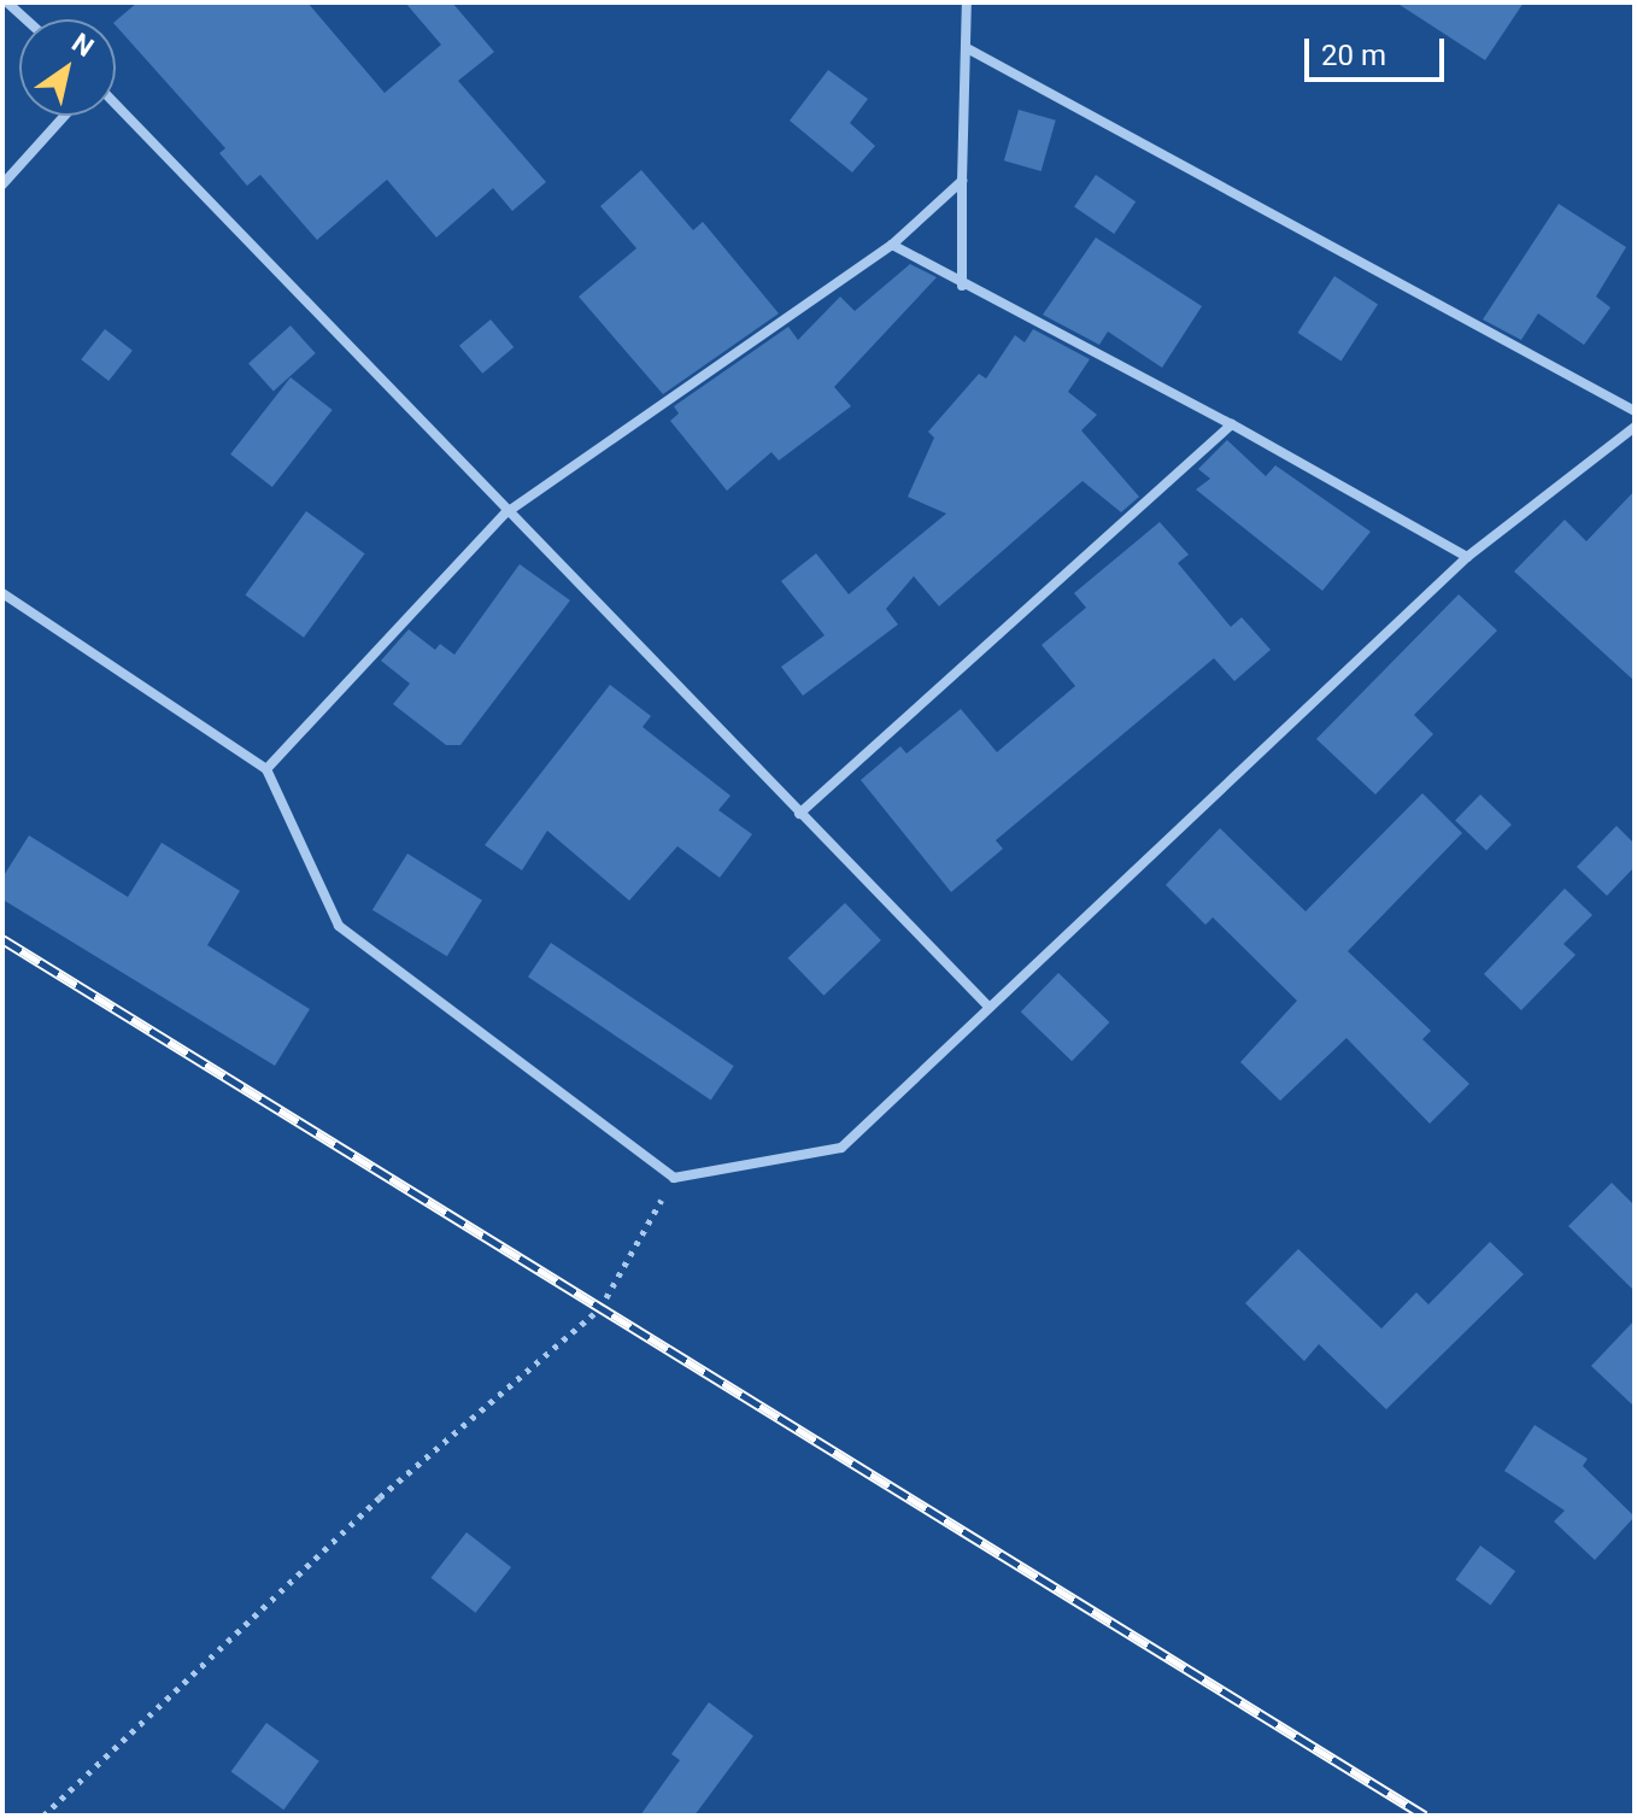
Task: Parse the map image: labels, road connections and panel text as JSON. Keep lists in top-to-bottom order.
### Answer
{
  "scale_bar": "20 m",
  "north": "top right"
}
